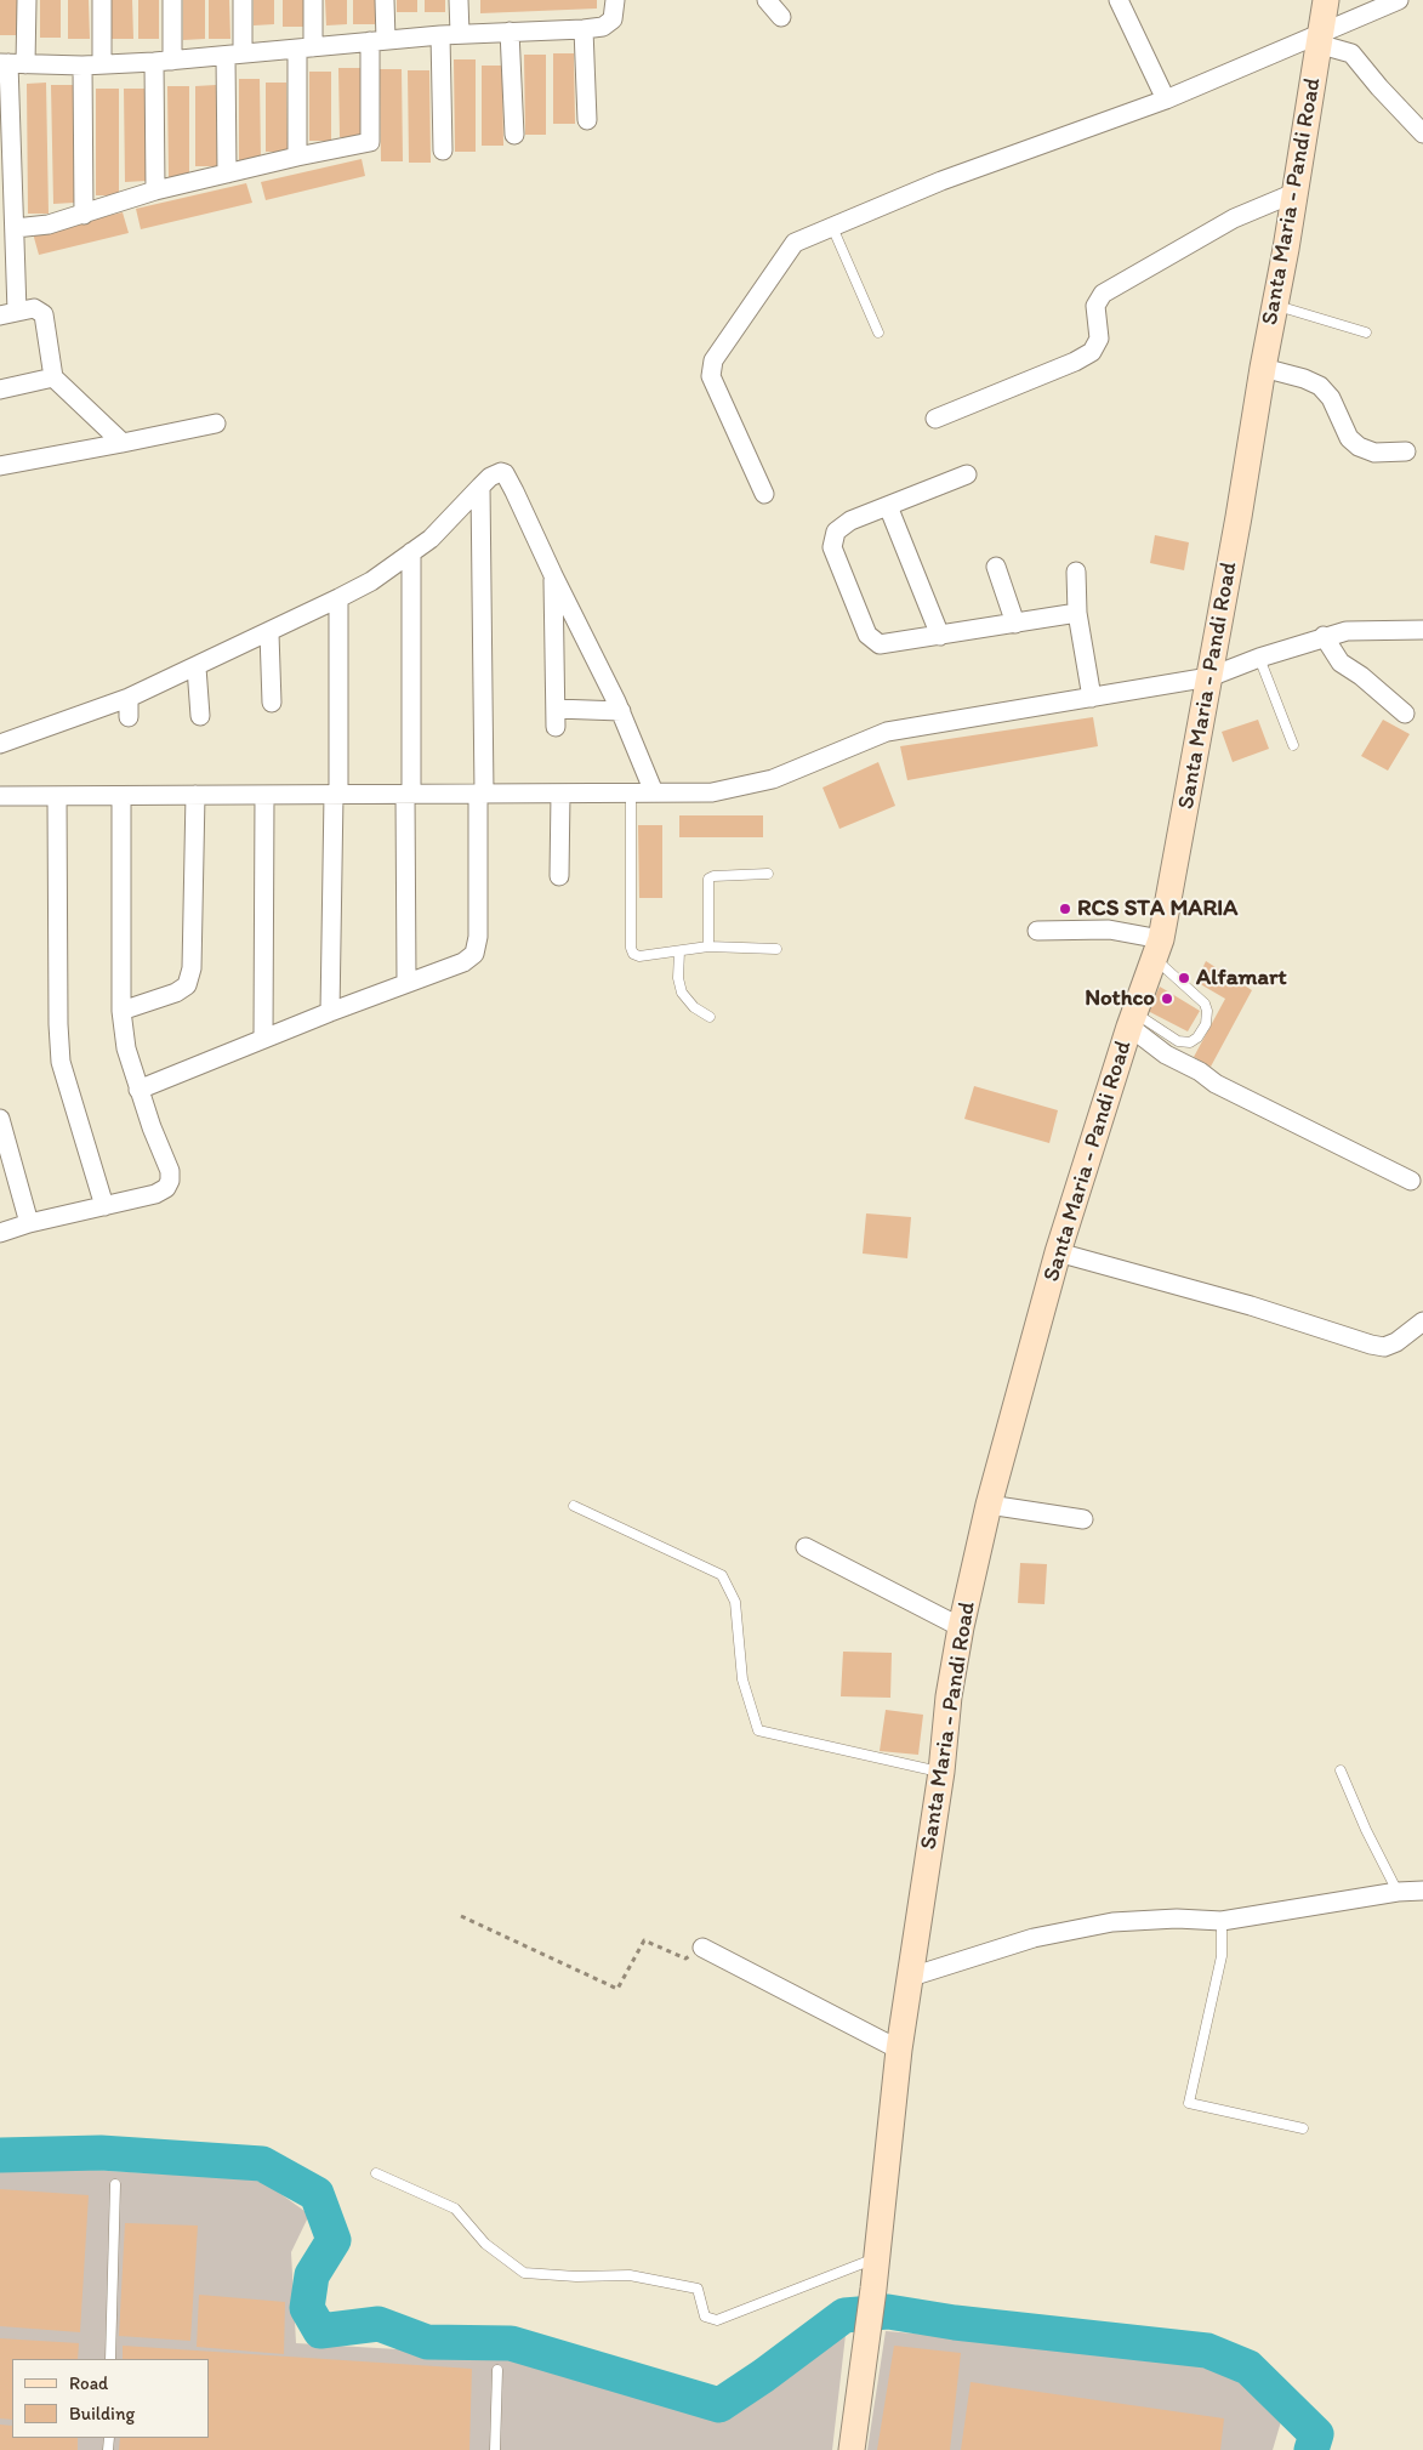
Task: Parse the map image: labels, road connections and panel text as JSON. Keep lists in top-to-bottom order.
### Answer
{
  "streets": {
    "main road": ["Santa Maria - Pandi Road"]
  },
  "places": ["RCS STA MARIA", "Alfamart", "Nothco"],
  "legend": ["Road", "Building"]
}
